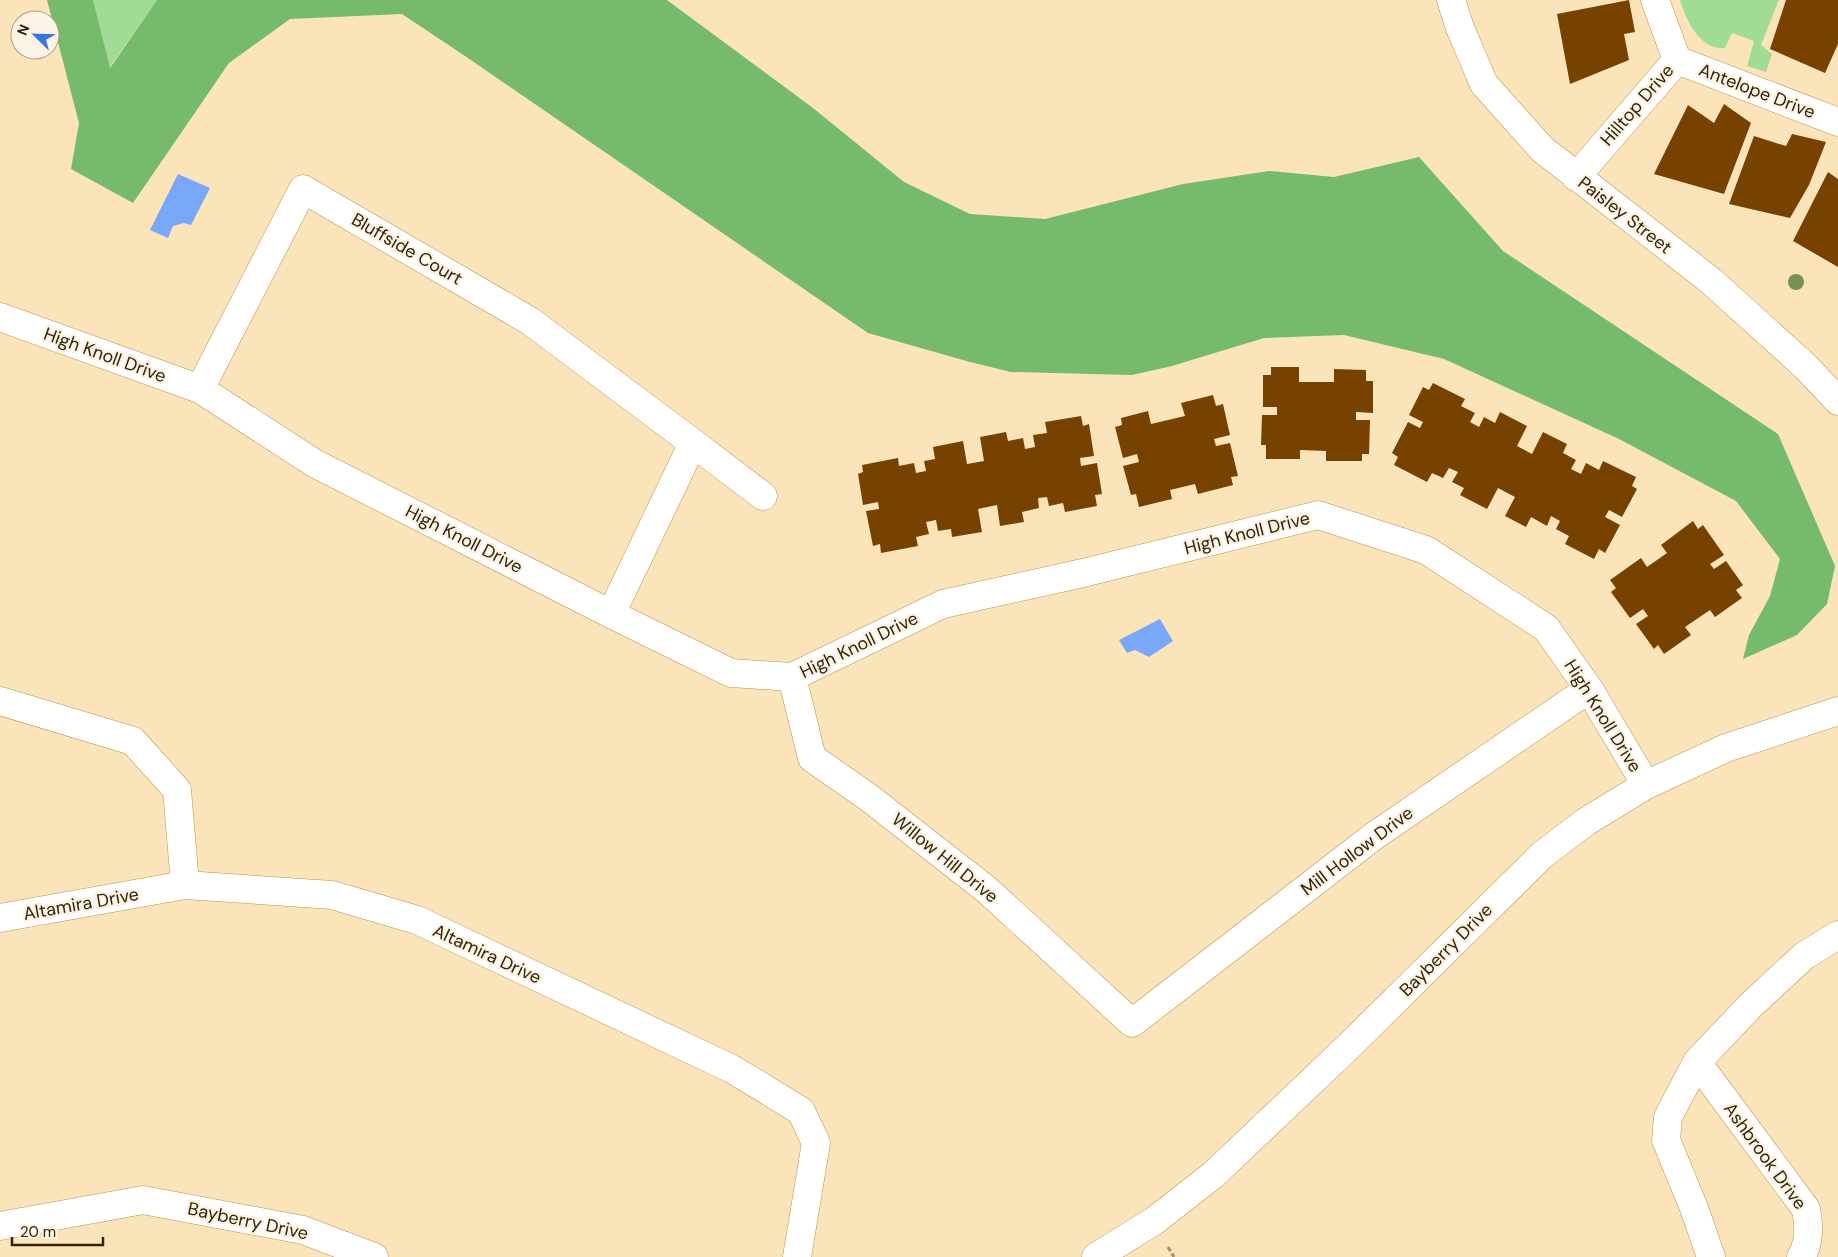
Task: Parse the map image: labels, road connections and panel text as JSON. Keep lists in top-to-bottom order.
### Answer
{
  "streets": {
    "street": [
      "Antelope Drive",
      "Hilltop Drive",
      "Paisley Street",
      "Bluffside Court",
      "High Knoll Drive",
      "Mill Hollow Drive",
      "Willow Hill Drive",
      "Altamira Drive",
      "Bayberry Drive",
      "Ashbrook Drive"
    ]
  },
  "crossings": [
    ["Antelope Drive", "Hilltop Drive"],
    ["Hilltop Drive", "Paisley Street"],
    ["Bluffside Court", "High Knoll Drive"],
    ["High Knoll Drive", "Mill Hollow Drive"],
    ["High Knoll Drive", "Willow Hill Drive"],
    ["High Knoll Drive", "Bayberry Drive"],
    ["Mill Hollow Drive", "Willow Hill Drive"]
  ],
  "scale_bar": "20 m",
  "north": "top left"
}
